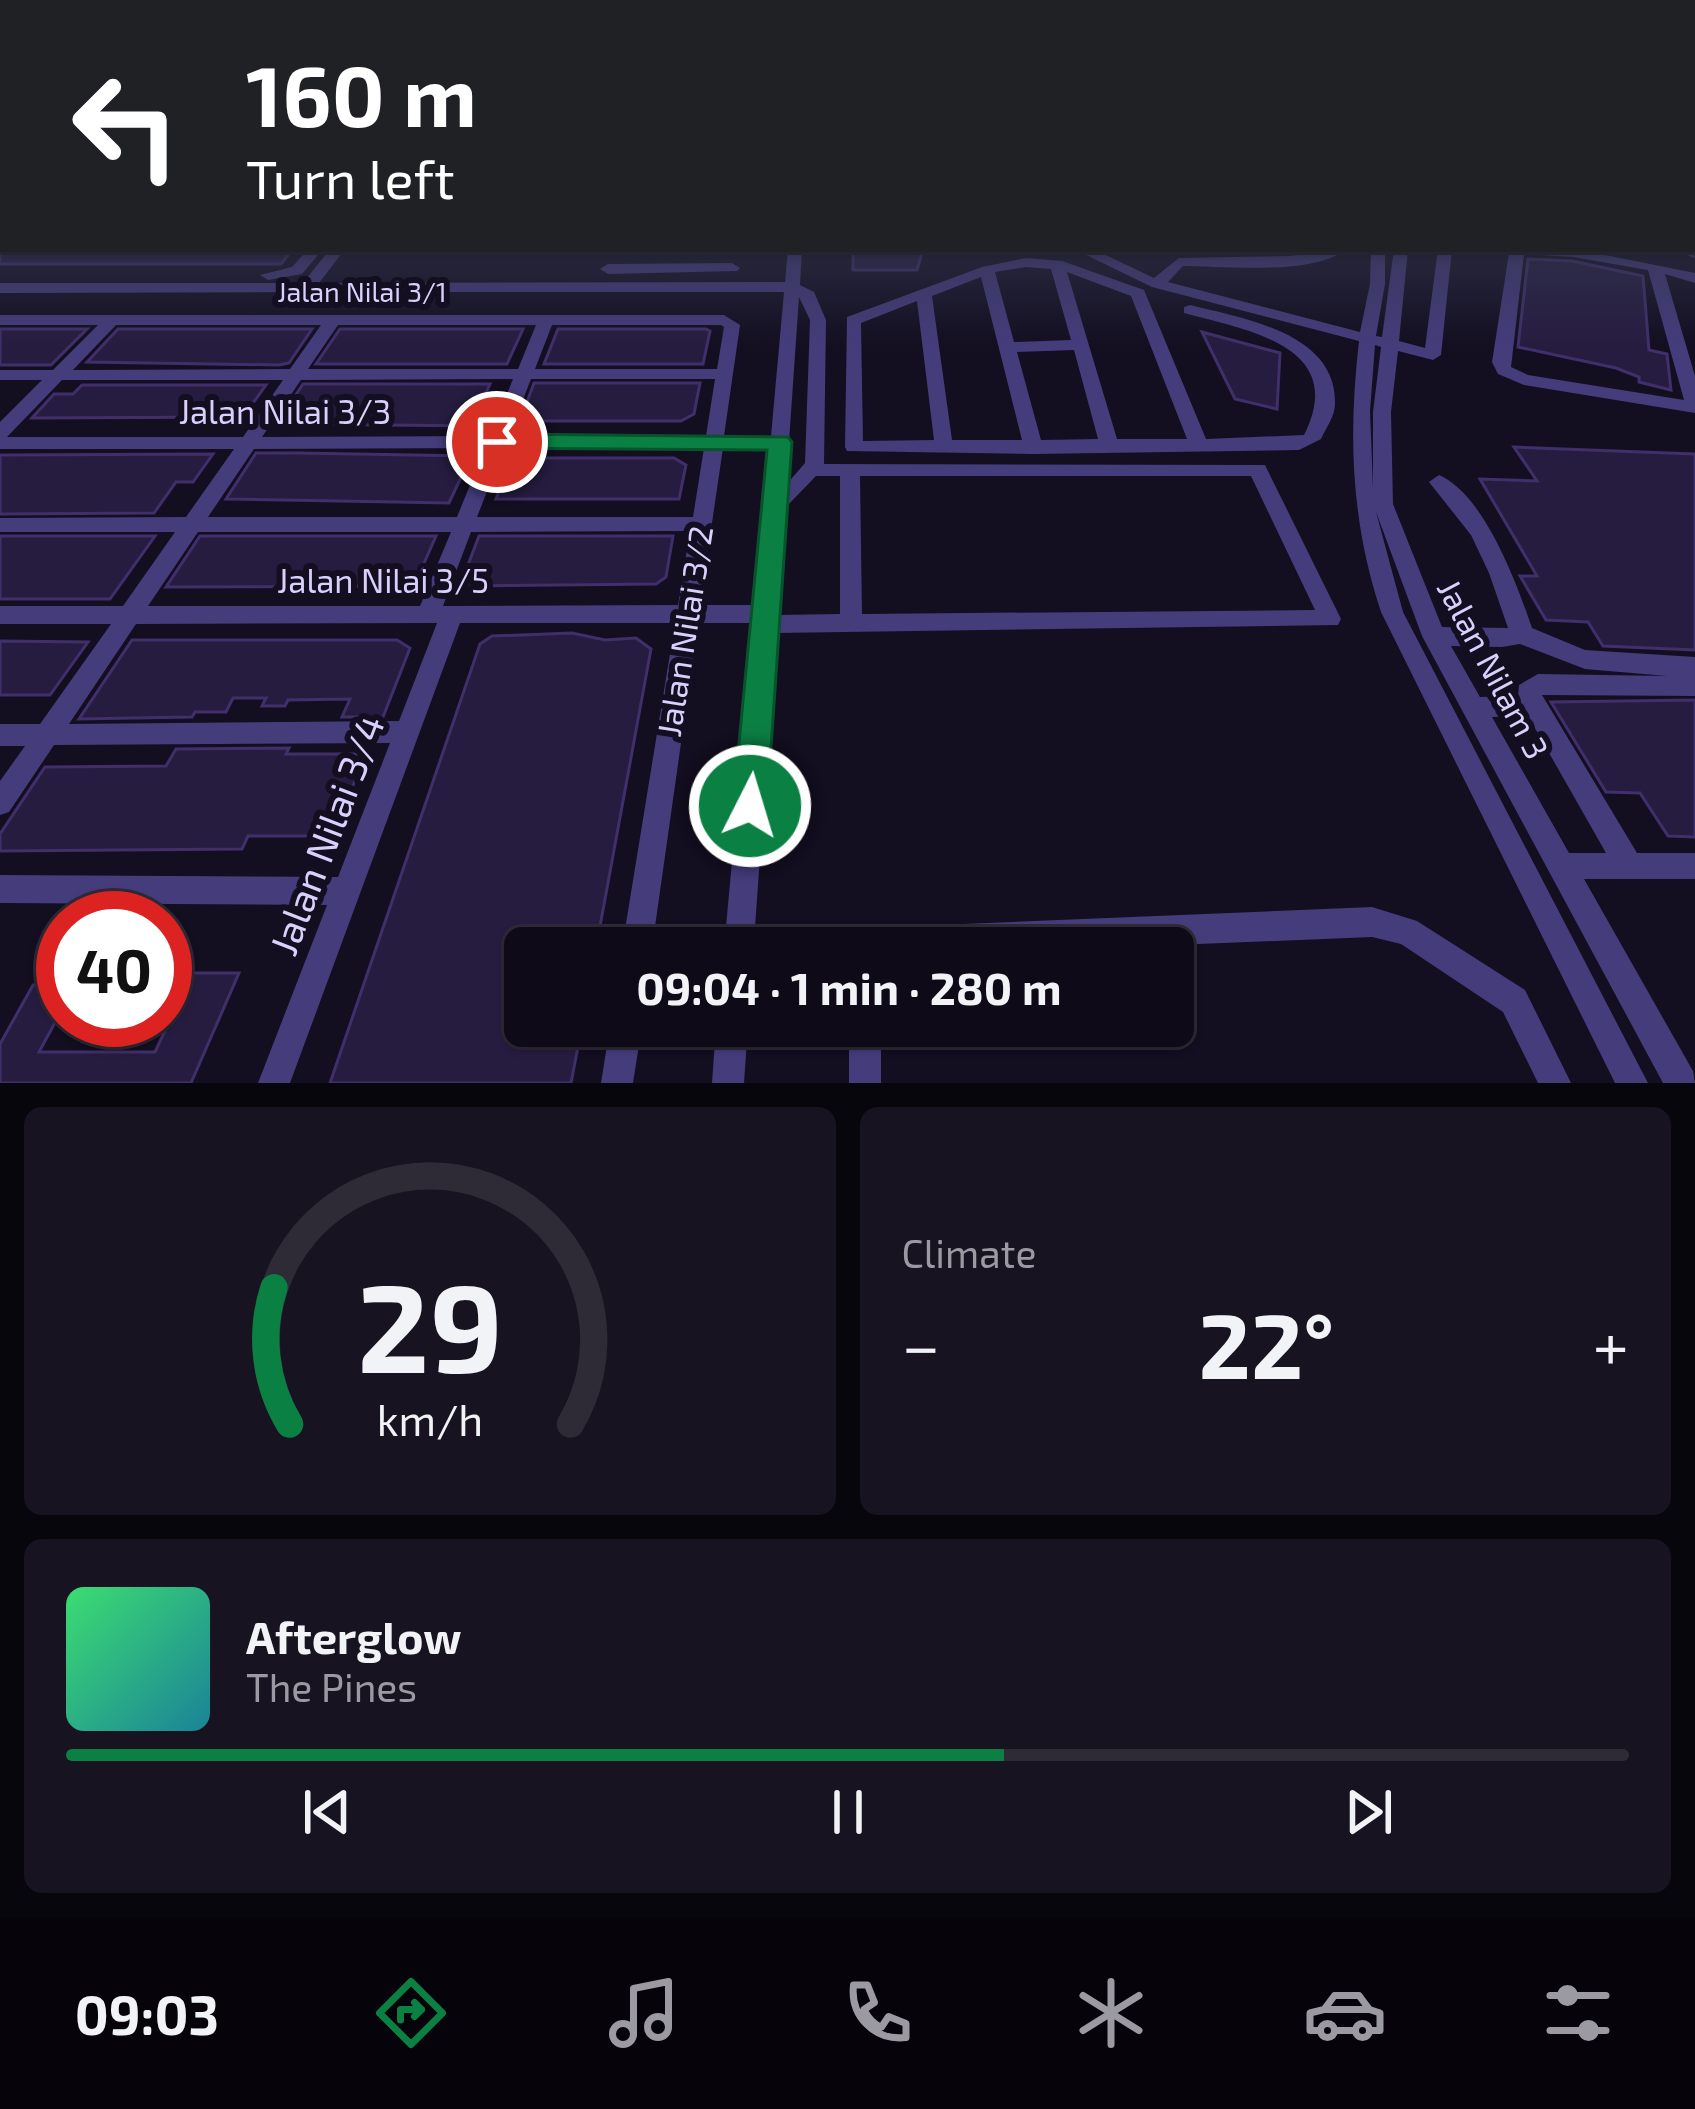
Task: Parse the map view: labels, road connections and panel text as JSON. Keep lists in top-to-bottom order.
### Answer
{
  "streets": {
    "street": [
      "Jalan Nilai 3/1",
      "Jalan Nilai 3/3",
      "Jalan Nilai 3/5",
      "Jalan Nilai 3/2",
      "Jalan Nilam 3",
      "Jalan Nilai 3/4"
    ]
  },
  "crossings": [
    ["Jalan Nilai 3/1", "Jalan Nilai 3/2"],
    ["Jalan Nilai 3/1", "Jalan Nilai 3/4"],
    ["Jalan Nilai 3/3", "Jalan Nilai 3/2"],
    ["Jalan Nilai 3/3", "Jalan Nilai 3/4"],
    ["Jalan Nilai 3/5", "Jalan Nilai 3/2"],
    ["Jalan Nilai 3/5", "Jalan Nilai 3/4"]
  ],
  "page": {
    "turn": ["160 m", "Turn left"],
    "limit": "40",
    "trip": "09:04 · 1 min · 280 m",
    "tile": "Climate",
    "heat": ["−", "22°", "+"],
    "song": ["Afterglow", "The Pines"],
    "tabs": "09:03",
    "gauge": ["29", "km/h"]
  }
}
